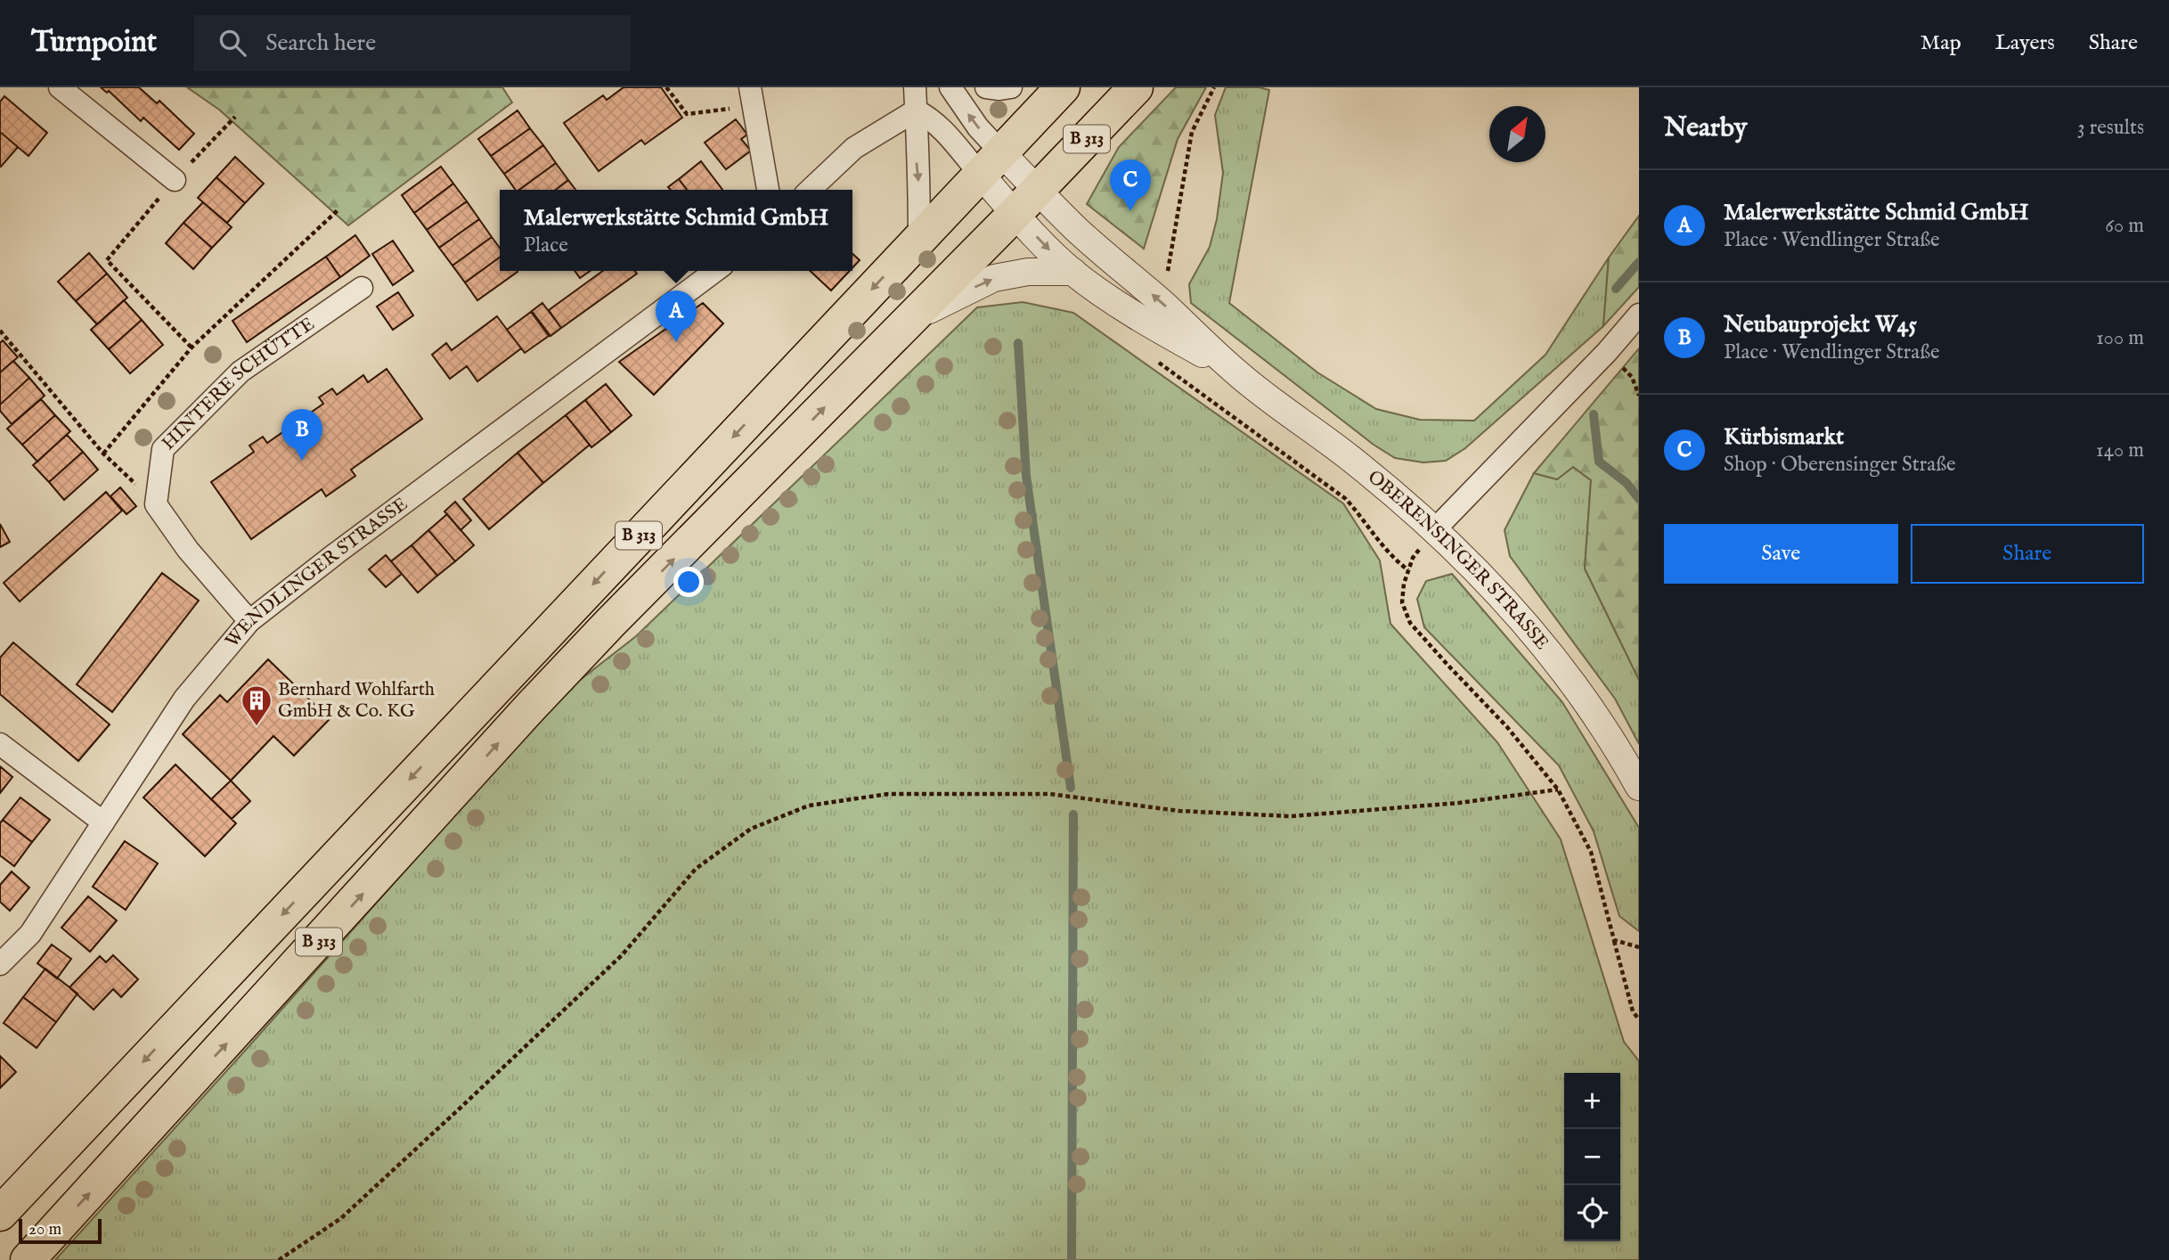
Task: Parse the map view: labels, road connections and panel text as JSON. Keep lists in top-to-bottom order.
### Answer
{
  "streets": {
    "main road": ["B 313"],
    "street": ["HINTERE SCHÜTTE", "OBERENSINGER STRASSE", "WENDLINGER STRASSE"]
  },
  "crossings": [
    ["B 313", "OBERENSINGER STRASSE"]
  ],
  "places": {
    "building": ["Bernhard Wohlfarth GmbH & Co. KG"]
  },
  "scale_bar": "20 m",
  "north": "top right",
  "page": {
    "header": "Turnpoint",
    "search": "Search here",
    "nav": ["Map", "Layers", "Share"],
    "heading": ["Nearby", "3 results"],
    "pins": ["C", "A", "B"],
    "list": [
      {
        "mark": "A",
        "name": "Malerwerkstätte Schmid GmbH",
        "note": "Place · Wendlinger Straße",
        "value": "60 m"
      },
      {
        "mark": "B",
        "name": "Neubauprojekt W45",
        "note": "Place · Wendlinger Straße",
        "value": "100 m"
      },
      {
        "mark": "C",
        "name": "Kürbismarkt",
        "note": "Shop · Oberensinger Straße",
        "value": "140 m"
      }
    ],
    "popup": ["Malerwerkstätte Schmid GmbH", "Place"],
    "buttons": ["Save", "Share"],
    "map_buttons": ["+", "−"],
    "scale": "20 m"
  }
}
